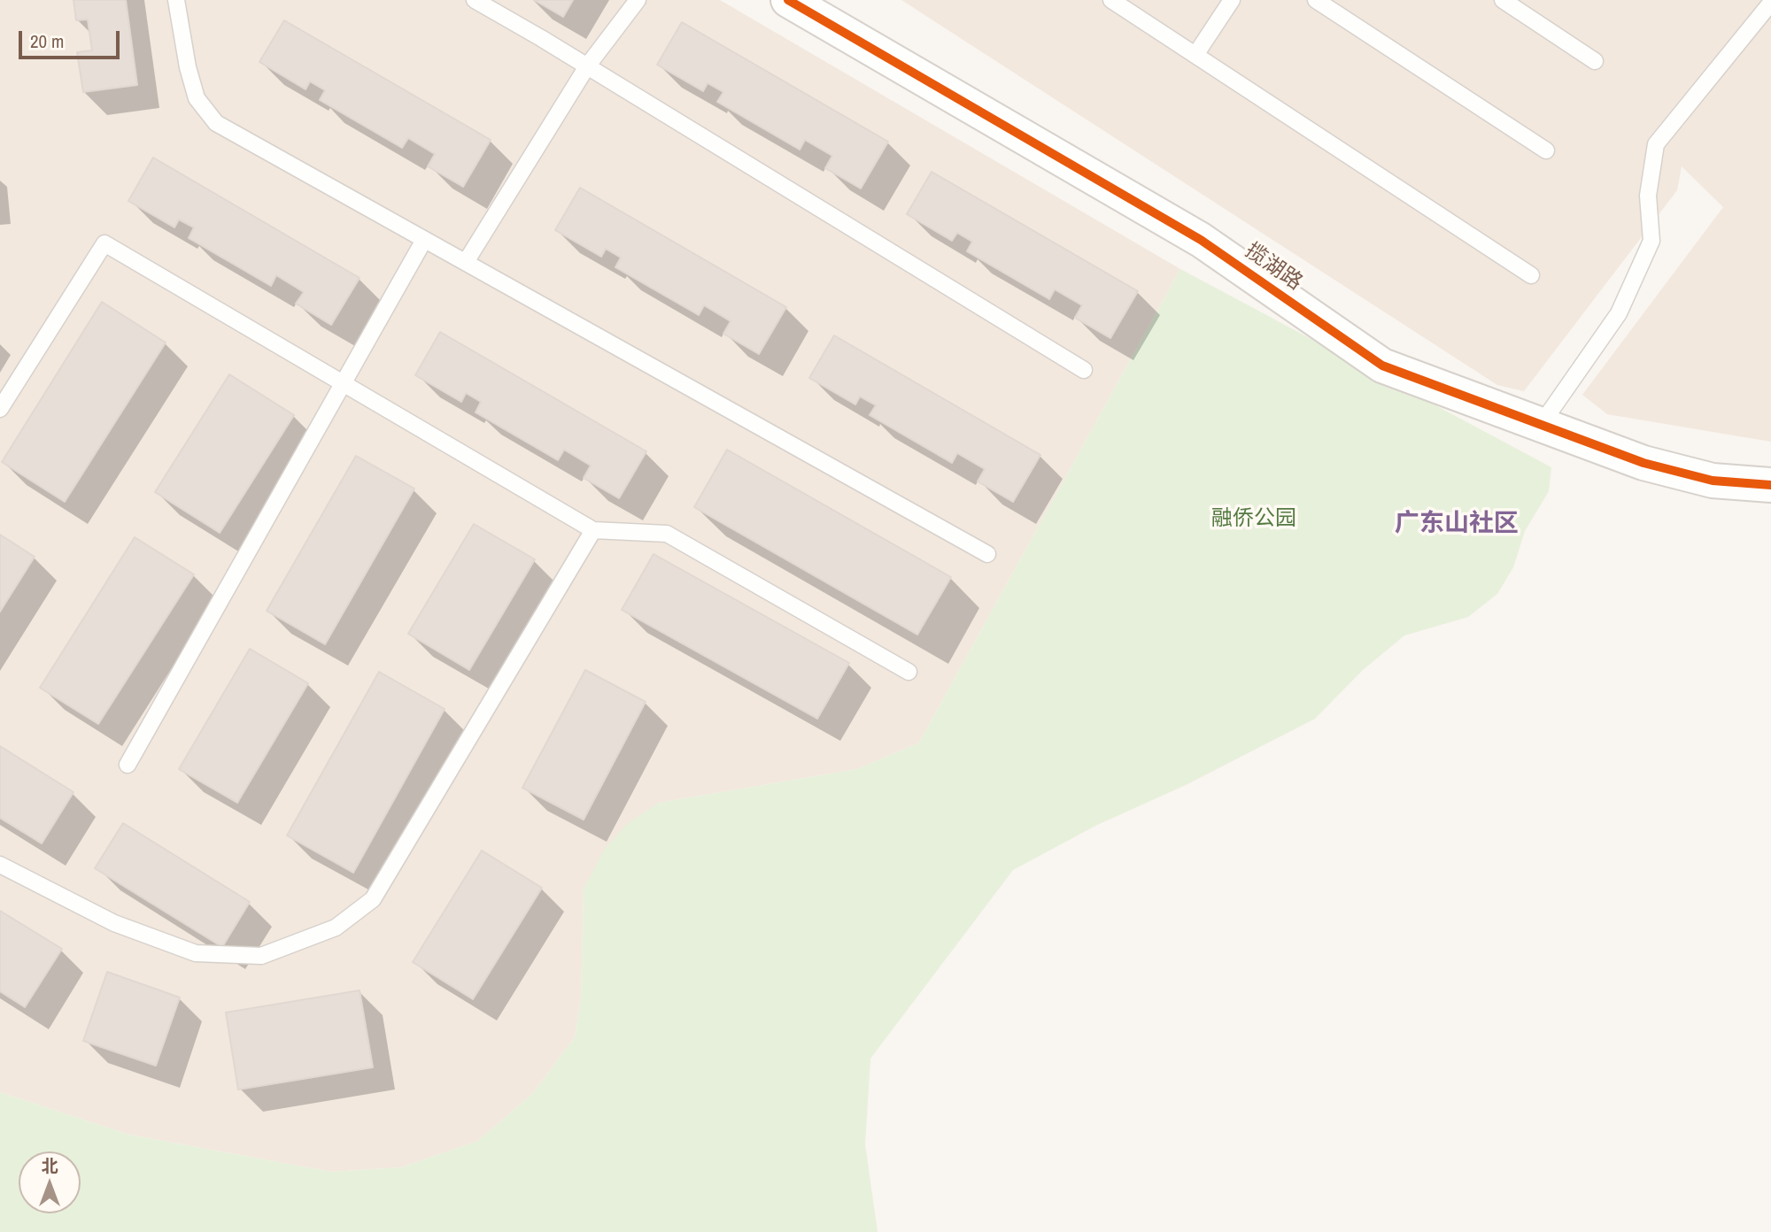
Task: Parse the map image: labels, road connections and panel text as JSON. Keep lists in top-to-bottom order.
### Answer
{
  "streets": {
    "street": ["揽湖路"]
  },
  "districts": ["广东山社区"],
  "parks": ["融侨公园"],
  "scale_bar": "20 m",
  "north": "top"
}
